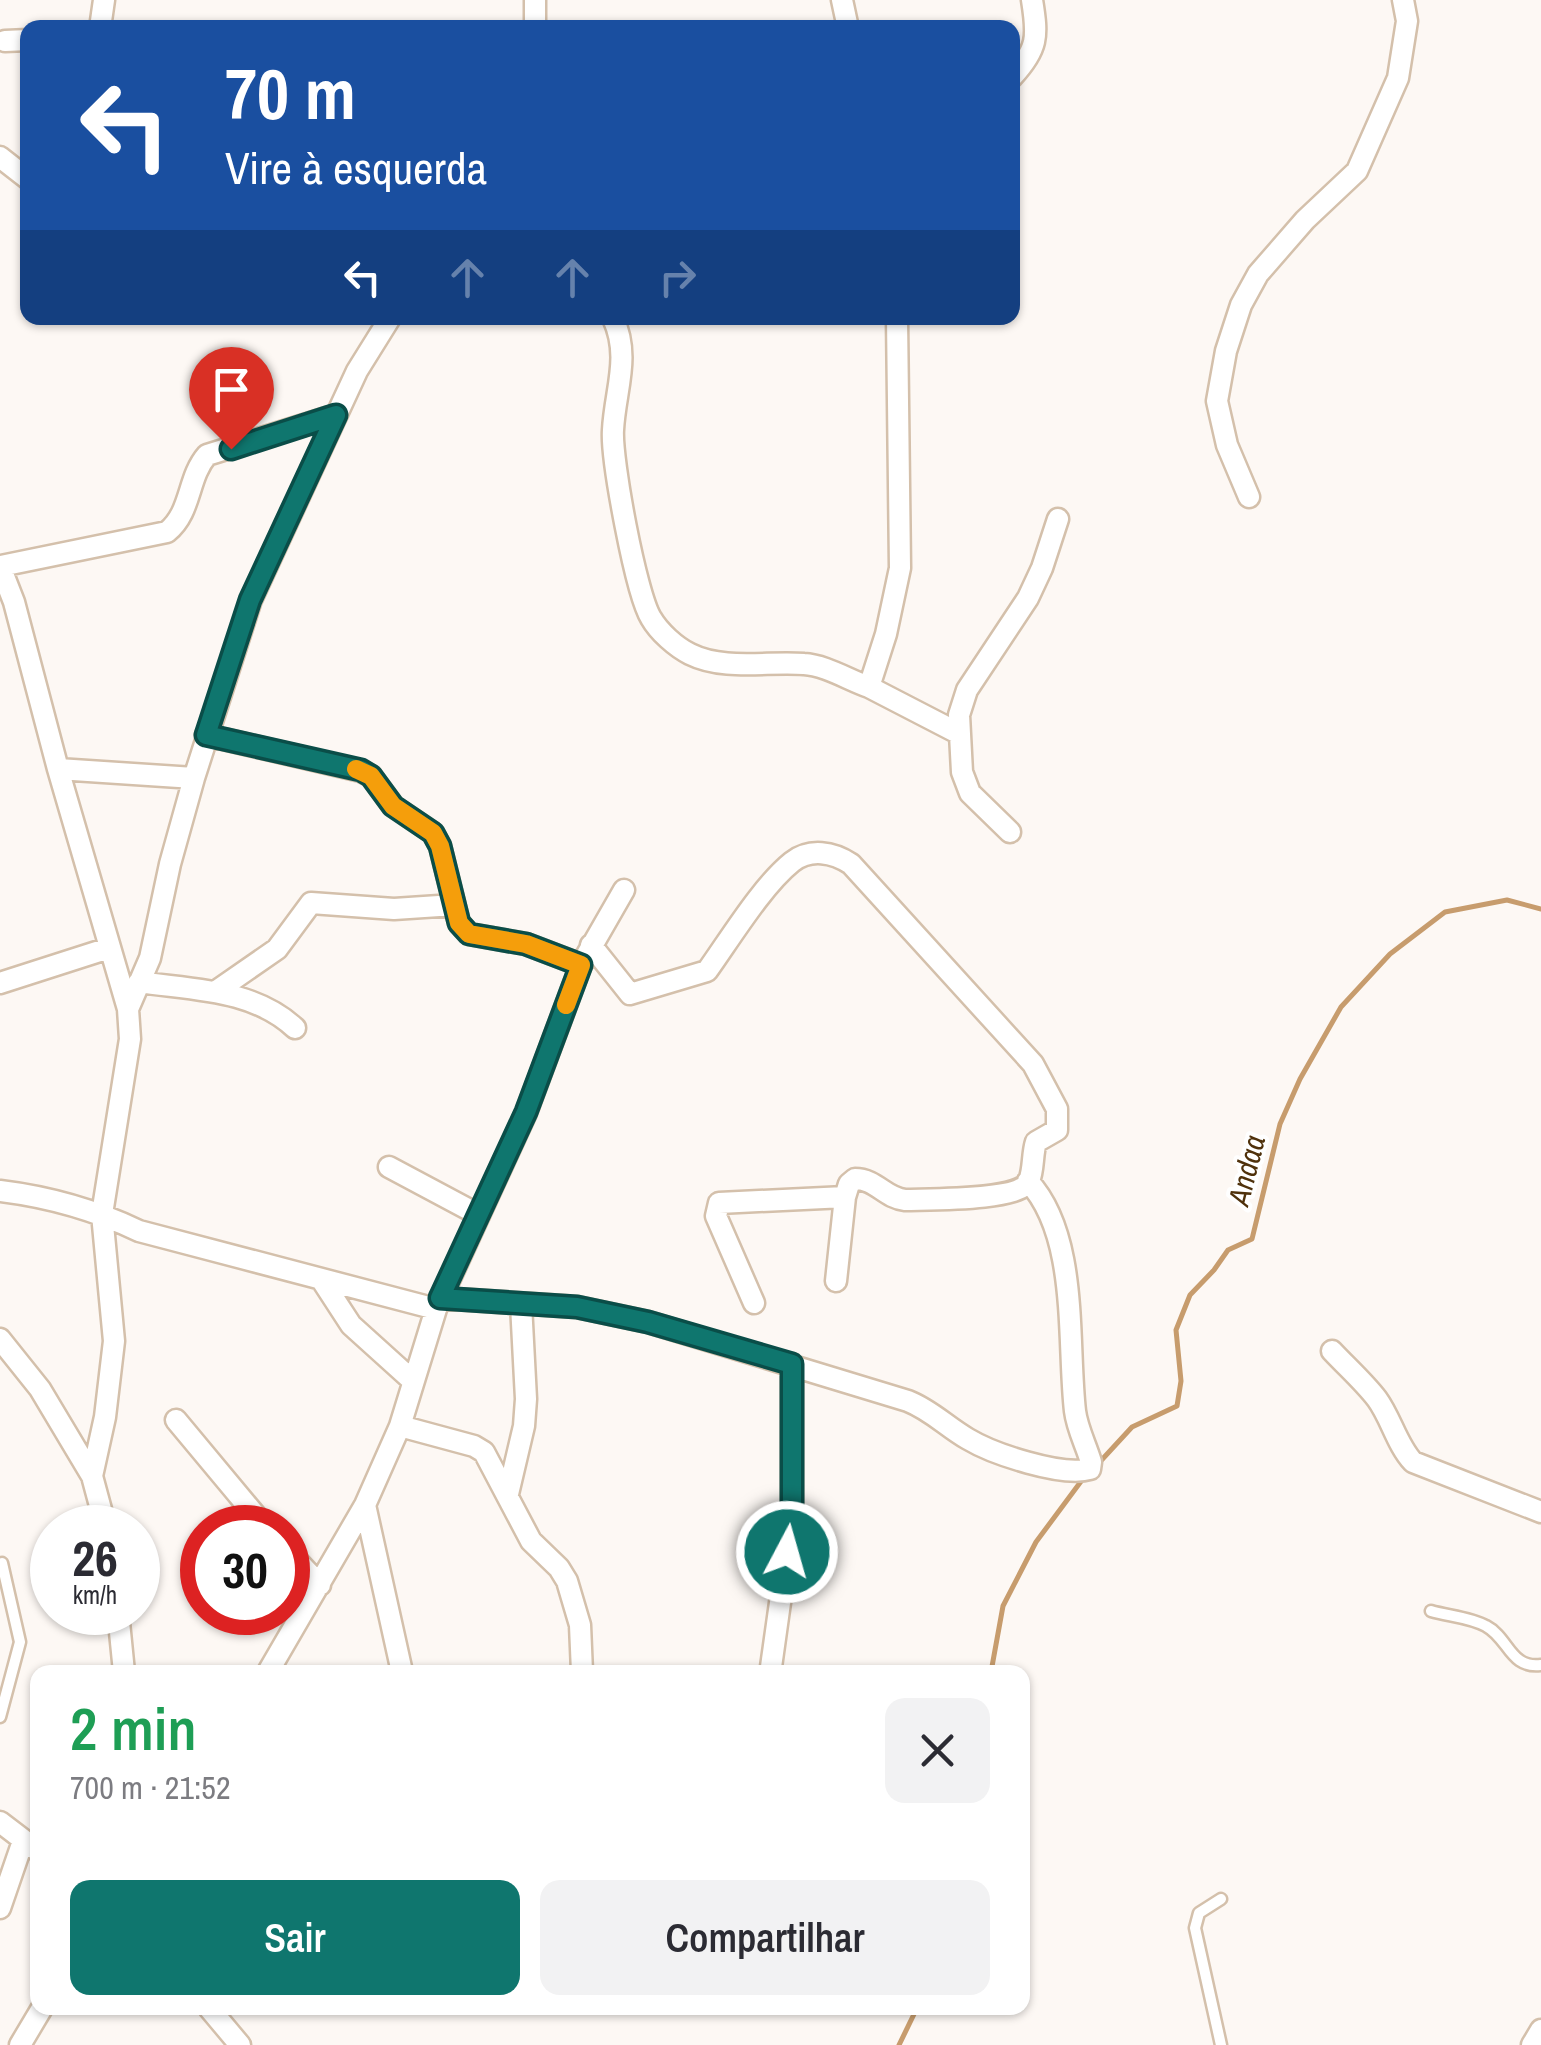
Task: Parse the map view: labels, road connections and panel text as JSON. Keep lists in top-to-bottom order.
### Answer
{
  "water": ["Andaa"],
  "page": {
    "turn": ["70 m", "Vire à esquerda"],
    "speed": "26 km/h",
    "limit": "30",
    "heading": ["2 min", "700 m · 21:52"],
    "buttons": ["Sair", "Compartilhar"]
  }
}
